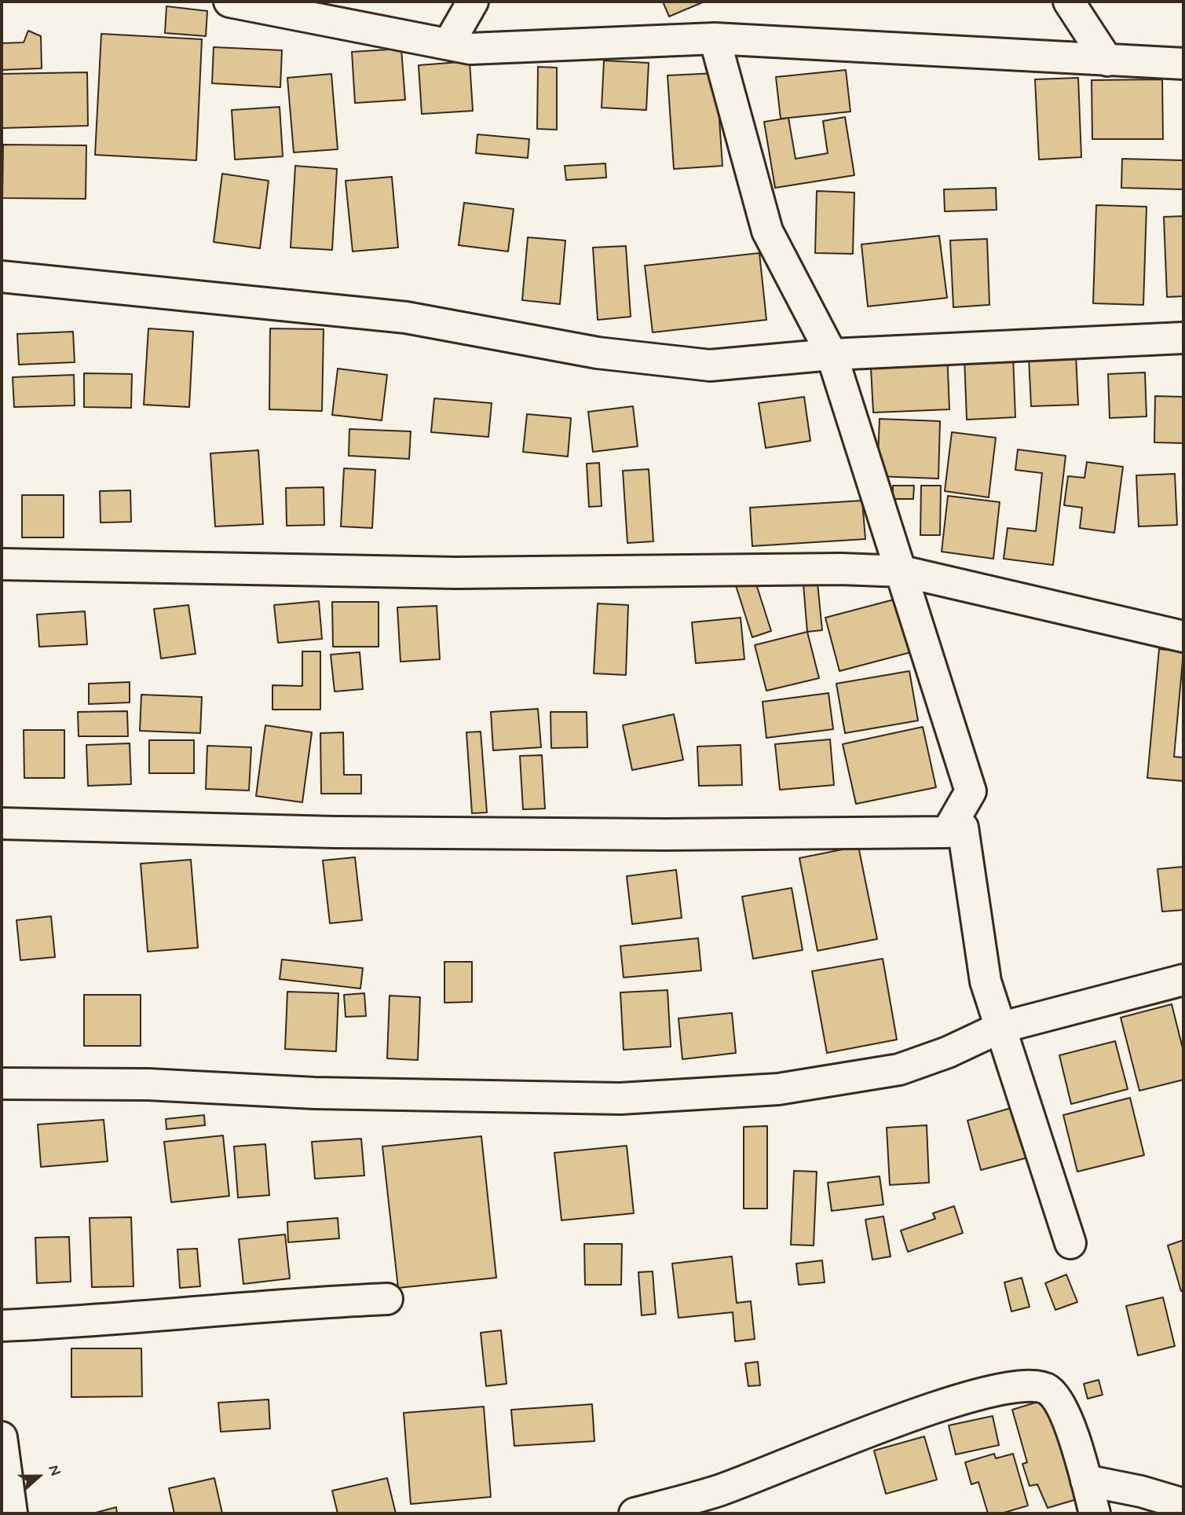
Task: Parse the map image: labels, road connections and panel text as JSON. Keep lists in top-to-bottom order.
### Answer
{
  "north": "right"
}
